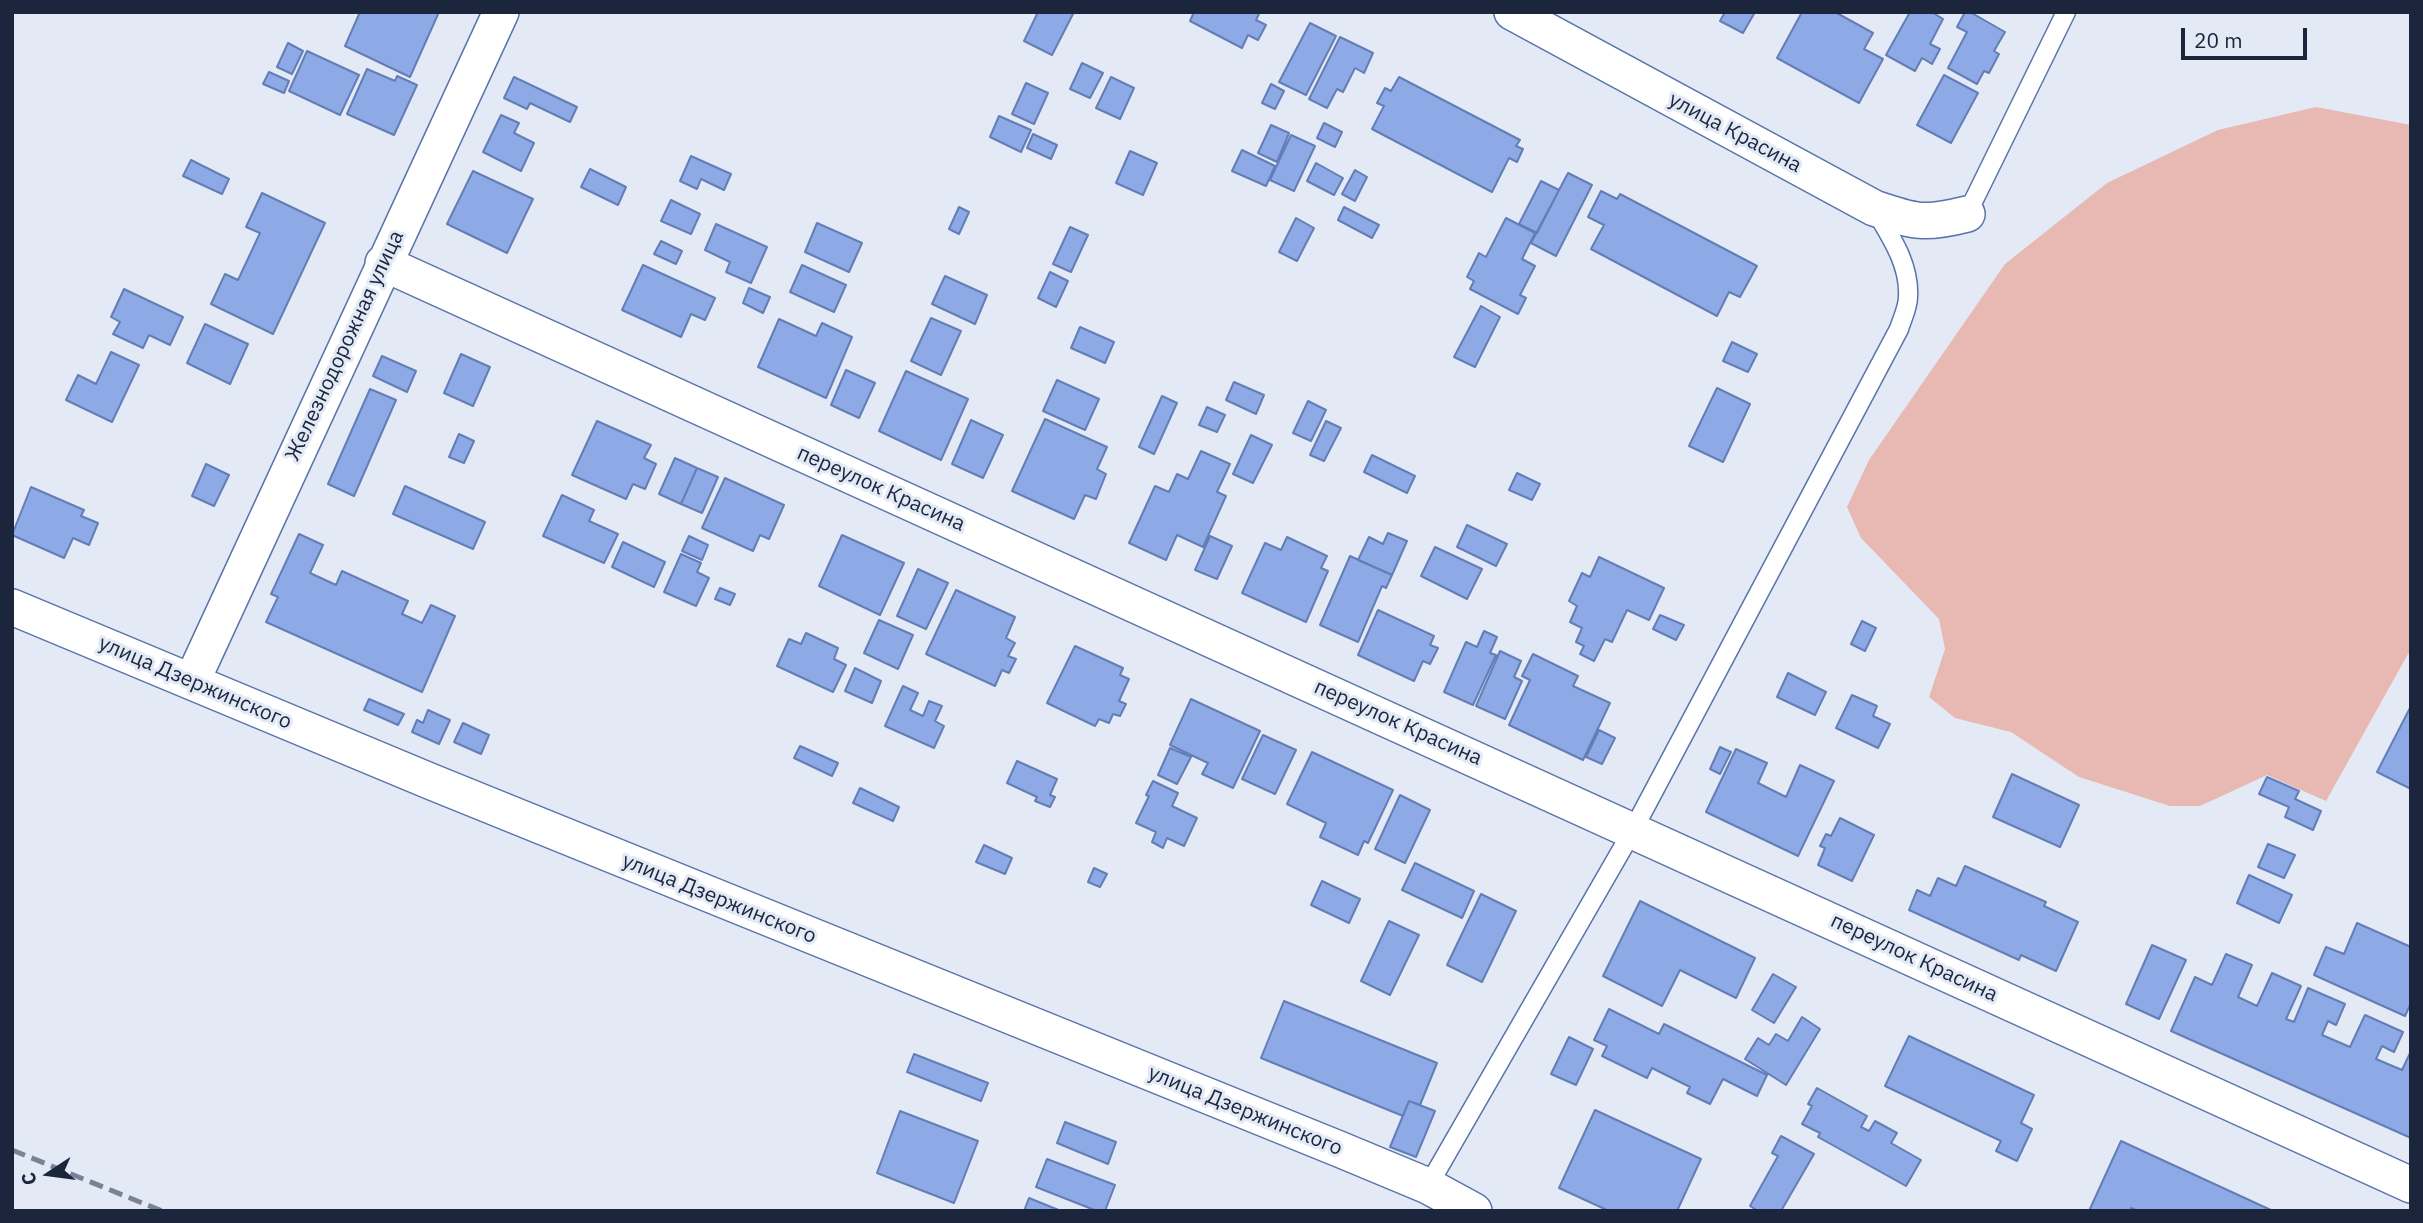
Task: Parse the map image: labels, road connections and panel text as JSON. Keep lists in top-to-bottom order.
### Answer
{
  "streets": {
    "street": [
      "улица Красина",
      "Железнодорожная улица",
      "переулок Красина",
      "улица Дзержинского"
    ]
  },
  "crossings": [
    ["Железнодорожная улица", "переулок Красина"],
    ["Железнодорожная улица", "улица Дзержинского"]
  ],
  "scale_bar": "20 m",
  "north": "left"
}
